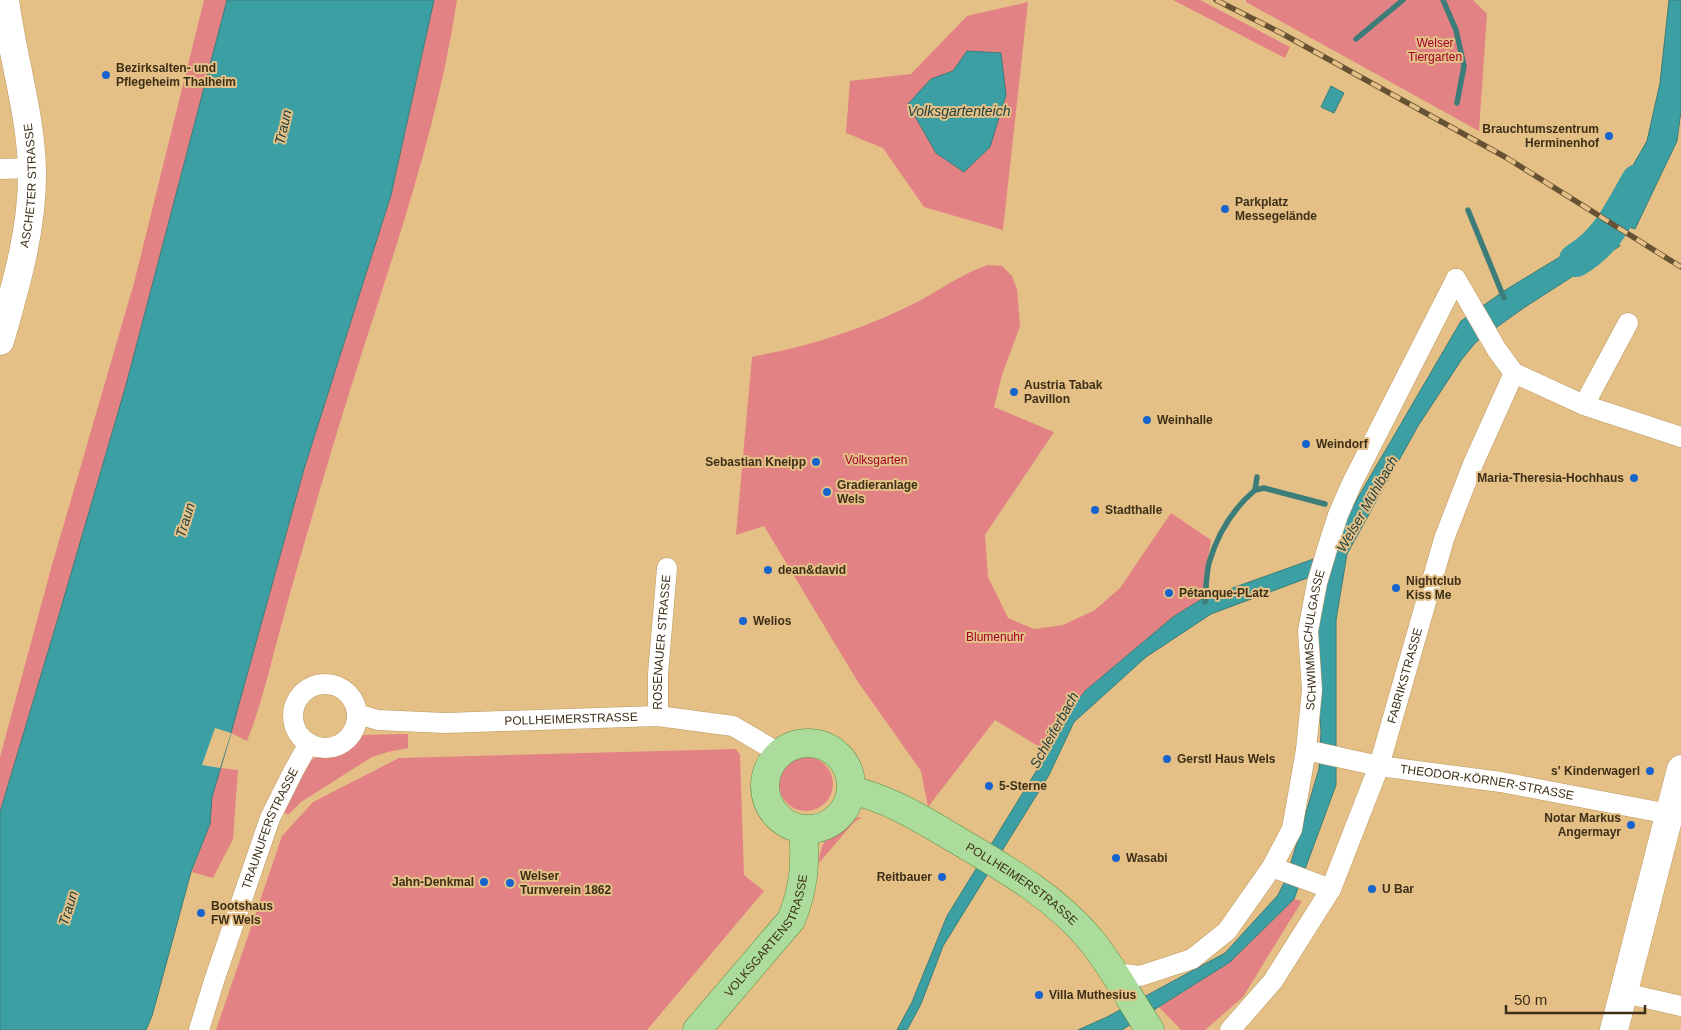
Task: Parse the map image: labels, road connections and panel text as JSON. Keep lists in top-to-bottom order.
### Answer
{
  "streets": {
    "main road": ["ASCHETER STRASSE", "POLLHEIMERSTRASSE", "VOLKSGARTENSTRASSE"],
    "street": [
      "SCHWIMMSCHULGASSE",
      "ROSENAUER STRASSE",
      "FABRIKSTRASSE",
      "THEODOR-KÖRNER-STRASSE",
      "TRAUNUFERSTRASSE"
    ]
  },
  "crossings": [
    ["SCHWIMMSCHULGASSE", "FABRIKSTRASSE"],
    ["SCHWIMMSCHULGASSE", "POLLHEIMERSTRASSE"],
    ["SCHWIMMSCHULGASSE", "THEODOR-KÖRNER-STRASSE"],
    ["ROSENAUER STRASSE", "POLLHEIMERSTRASSE"],
    ["FABRIKSTRASSE", "THEODOR-KÖRNER-STRASSE"],
    ["POLLHEIMERSTRASSE", "TRAUNUFERSTRASSE"],
    ["POLLHEIMERSTRASSE", "VOLKSGARTENSTRASSE"]
  ],
  "water": [
    "Volksgartenteich",
    "Traun",
    "Welser Mühlbach",
    "Schleiferbach"
  ],
  "parks": ["Welser Tiergarten", "Volksgarten", "Blumenuhr"],
  "places": [
    "Bezirksalten- und Pflegeheim Thalheim",
    "Brauchtumszentrum Herminenhof",
    "Parkplatz Messegelände",
    "Austria Tabak Pavillon",
    "Weinhalle",
    "Weindorf",
    "Sebastian Kneipp",
    "Maria-Theresia-Hochhaus",
    "Gradieranlage Wels",
    "Stadthalle",
    "dean&david",
    "Nightclub Kiss Me",
    "Pétanque-PLatz",
    "Welios",
    "Gerstl Haus Wels",
    "s' Kinderwagerl",
    "5-Sterne",
    "Notar Markus Angermayr",
    "Wasabi",
    "Reitbauer",
    "Jahn-Denkmal",
    "Welser Turnverein 1862",
    "U Bar",
    "Bootshaus FW Wels",
    "Villa Muthesius"
  ],
  "scale_bar": "50 m"
}
